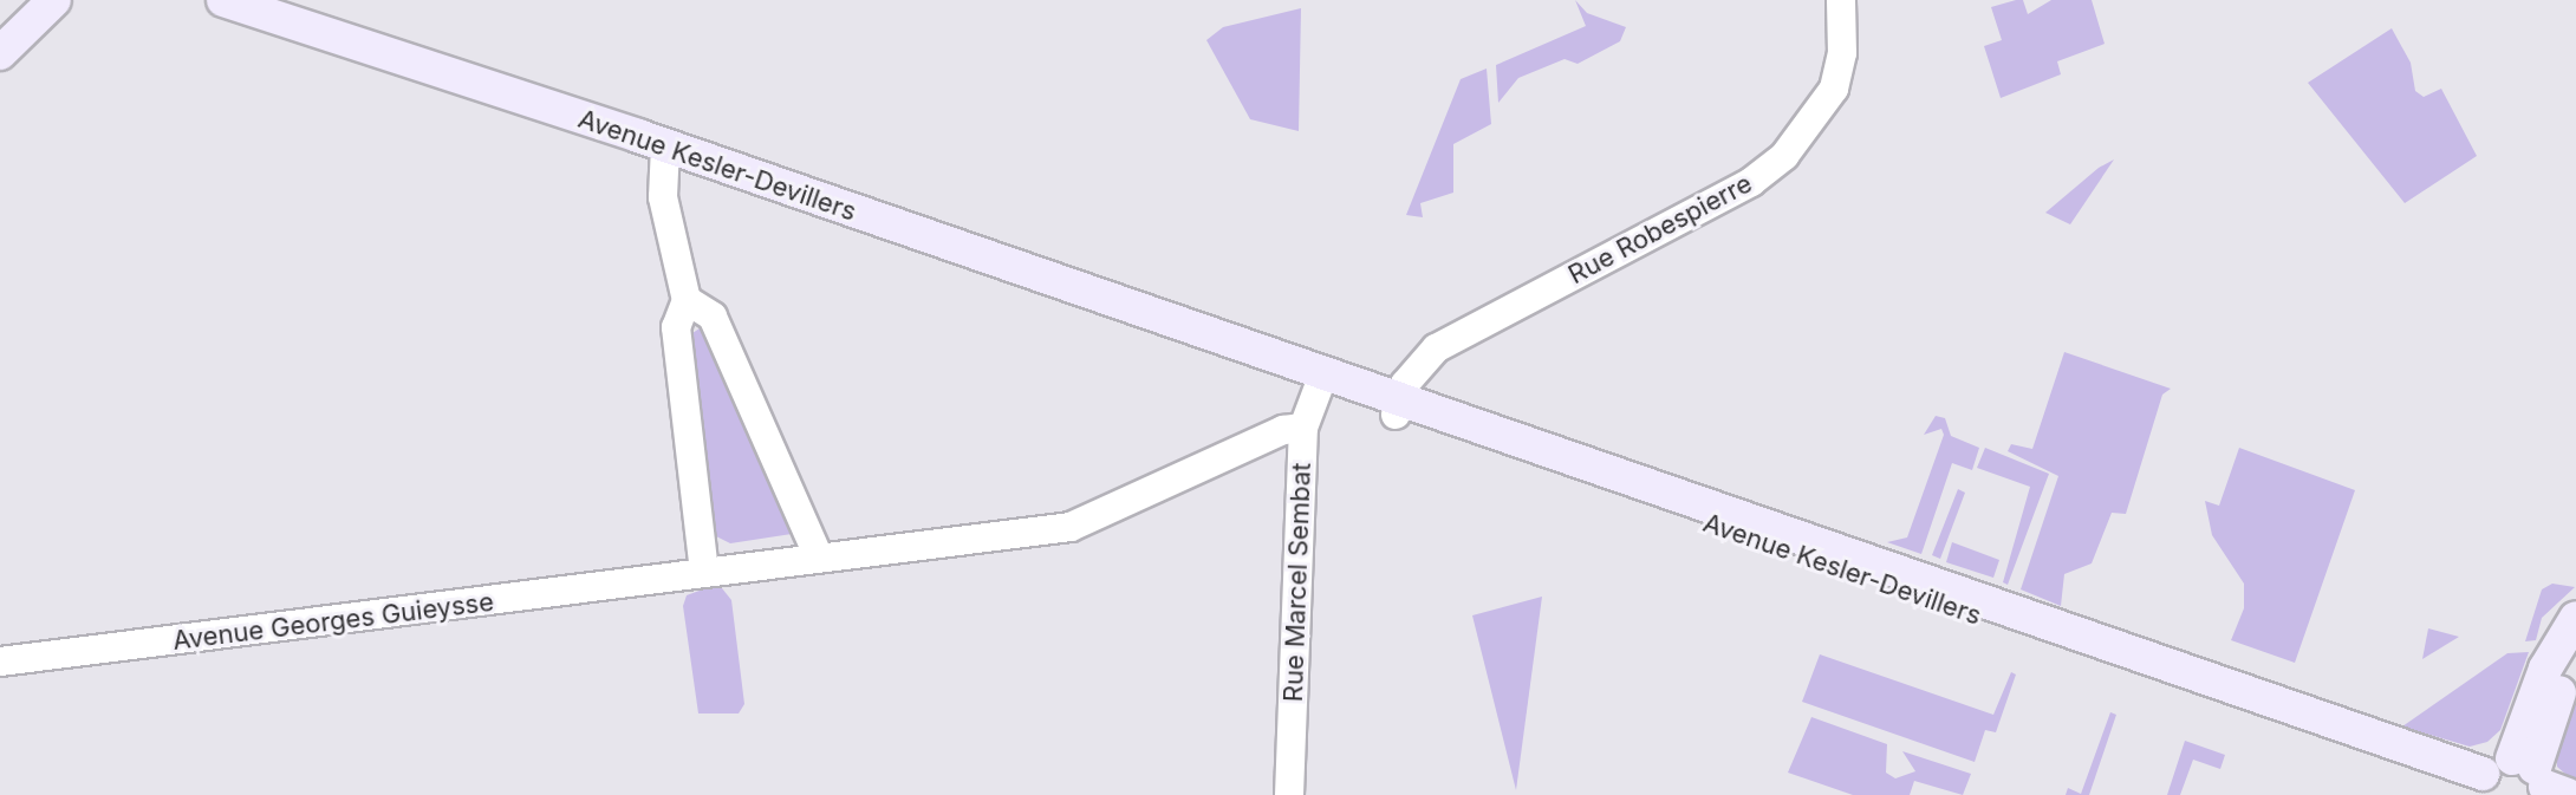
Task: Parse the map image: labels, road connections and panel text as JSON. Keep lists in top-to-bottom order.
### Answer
{
  "streets": {
    "main road": ["Avenue Kesler-Devillers"],
    "street": ["Rue Robespierre", "Rue Marcel Sembat", "Avenue Georges Guieysse"]
  },
  "crossings": [
    ["Avenue Kesler-Devillers", "Rue Robespierre"],
    ["Avenue Kesler-Devillers", "Rue Marcel Sembat"],
    ["Rue Marcel Sembat", "Avenue Georges Guieysse"]
  ]
}
